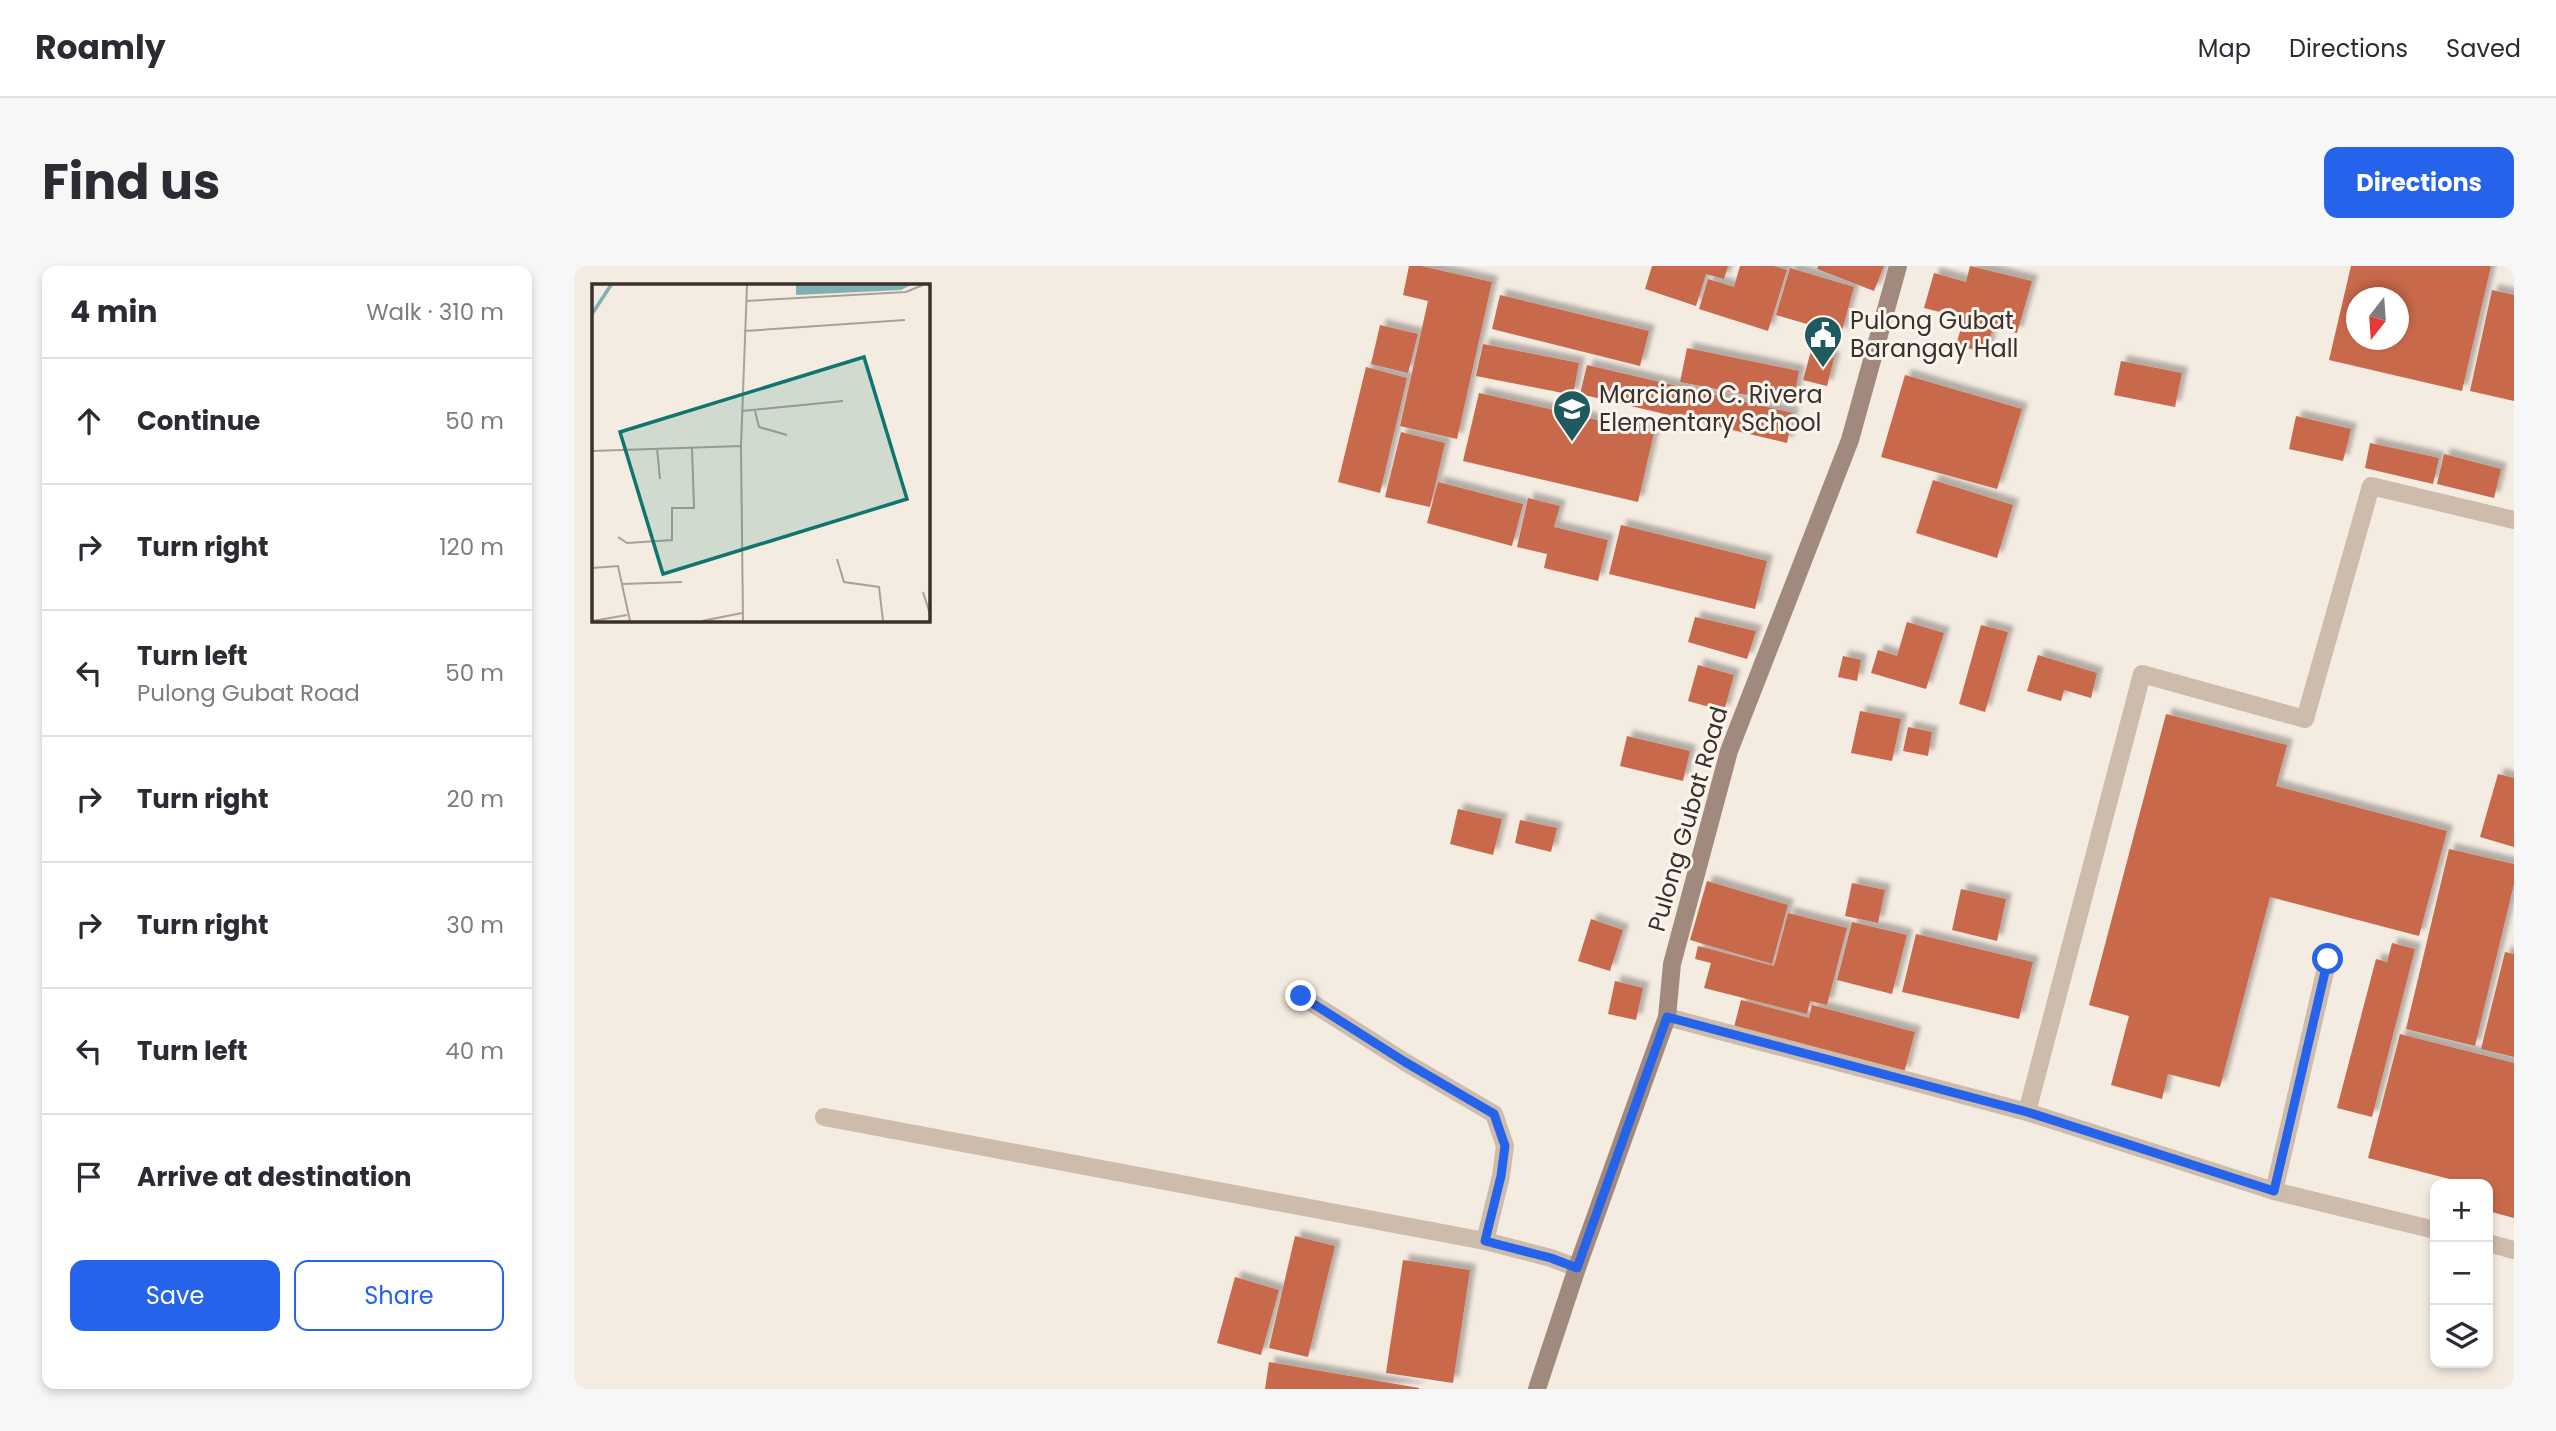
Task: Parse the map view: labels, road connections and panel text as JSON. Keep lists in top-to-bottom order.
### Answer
{
  "streets": {
    "main road": ["Pulong Gubat Road"]
  },
  "places": {
    "public building": ["Pulong Gubat Barangay Hall"],
    "school or university": ["Marciano C. Rivera Elementary School"]
  },
  "north": "bottom",
  "page": {
    "header": "Roamly",
    "nav": ["Map", "Directions", "Saved"],
    "title": "Find us",
    "buttons": [
      "Directions",
      ["Save", "Share"]
    ],
    "heading": ["4 min", "Walk · 310 m"],
    "list": [
      ["Continue", "50 m"],
      ["Turn right", "120 m"],
      ["Turn left", "Pulong Gubat Road", "50 m"],
      ["Turn right", "20 m"],
      ["Turn right", "30 m"],
      ["Turn left", "40 m"],
      "Arrive at destination"
    ],
    "map_buttons": ["+", "−"]
  }
}
